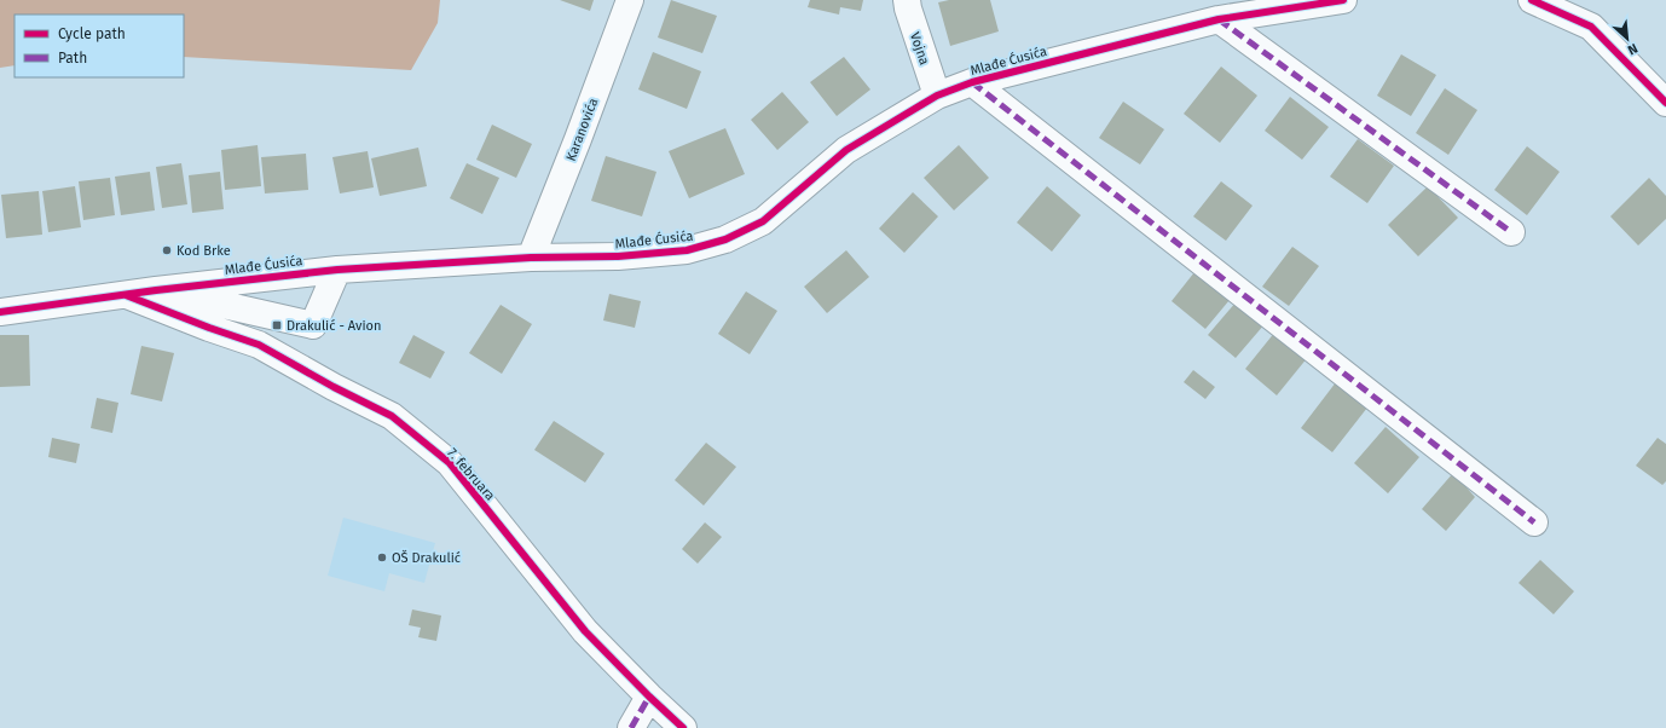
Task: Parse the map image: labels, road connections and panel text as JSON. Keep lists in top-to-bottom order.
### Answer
{
  "streets": {
    "street": [
      "Vojna",
      "Mlađe Ćusića",
      "Karanovića",
      "7. februara"
    ]
  },
  "crossings": [
    ["Vojna", "Mlađe Ćusića"],
    ["Mlađe Ćusića", "Karanovića"],
    ["Mlađe Ćusića", "7. februara"]
  ],
  "places": {
    "other": ["Kod Brke", "OŠ Drakulić"],
    "transit": ["Drakulić - Avion"]
  },
  "legend": ["Cycle path", "Path"],
  "north": "bottom right"
}
